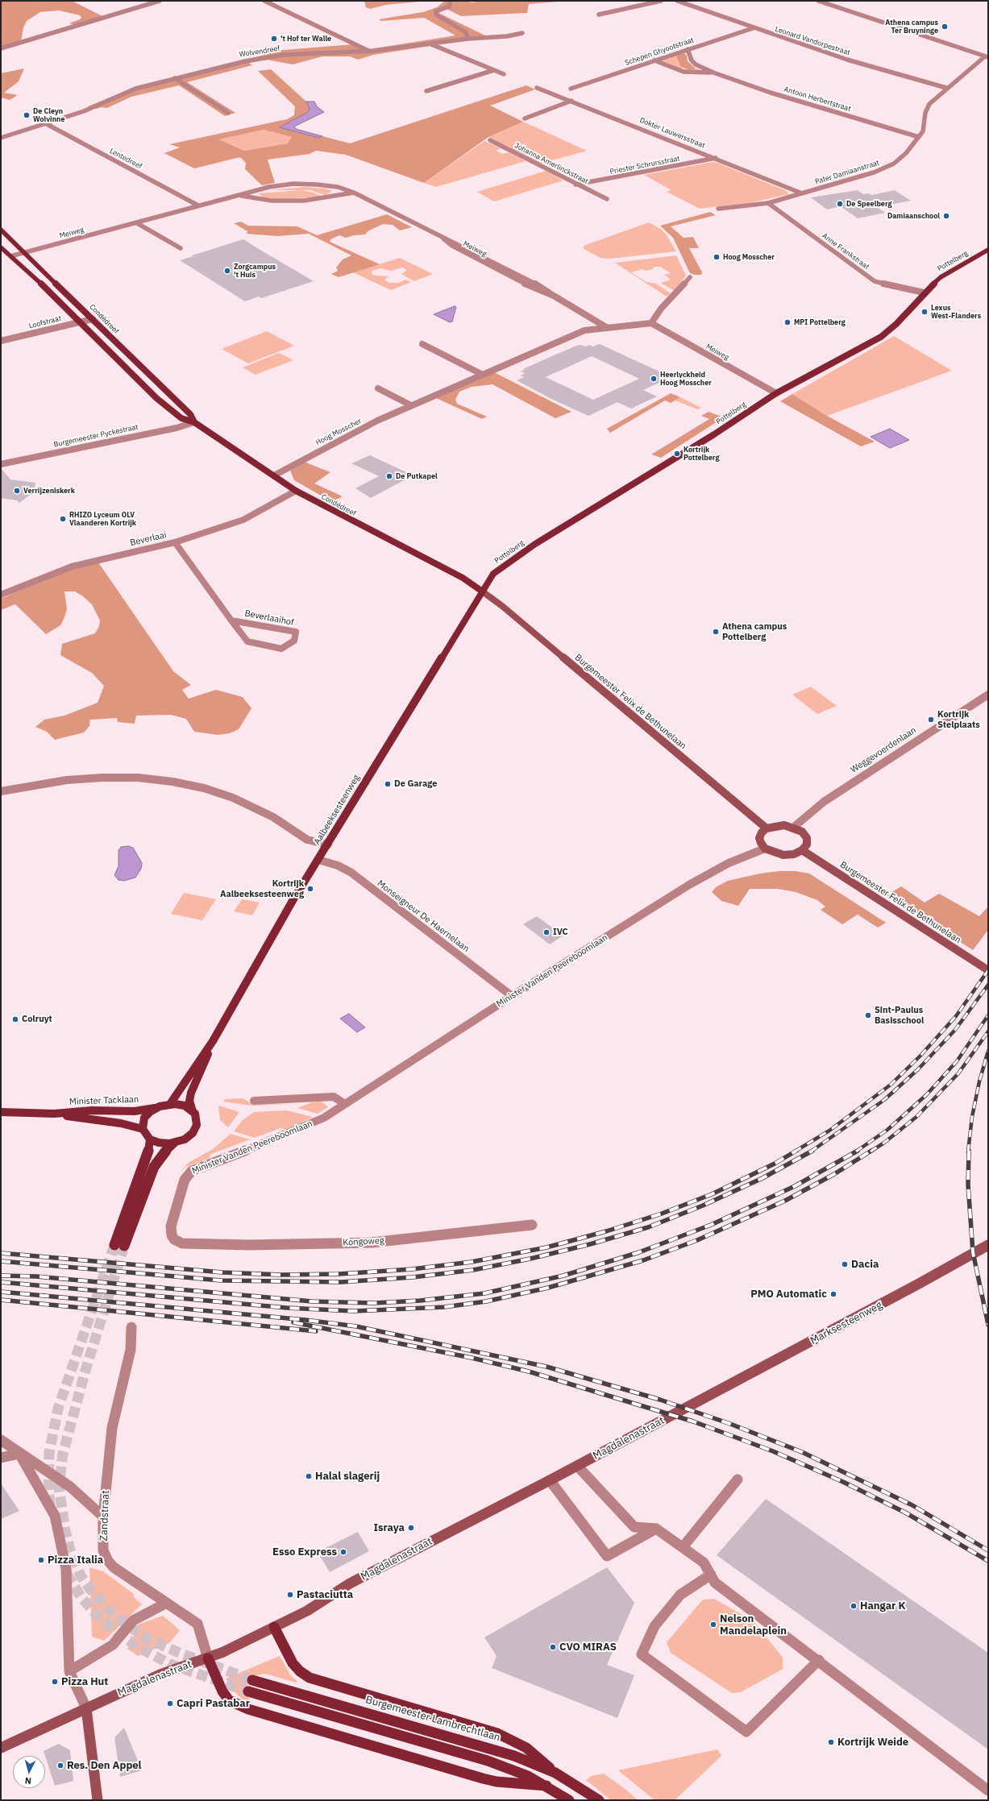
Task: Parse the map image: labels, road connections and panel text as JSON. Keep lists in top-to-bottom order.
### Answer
{
  "streets": {
    "main road": [
      "Pottelberg",
      "Condédreef",
      "Aalbeeksesteenweg",
      "Minister Tacklaan",
      "Burgemeester Lambrechtlaan"
    ],
    "street": [
      "Leonard Vandorpestraat",
      "Wolvendreef",
      "Schepen Ghyootstraat",
      "Antoon Herbertstraat",
      "Dokter Lauwersstraat",
      "Lentedreef",
      "Johanna Amerlinckstraat",
      "Priester Schrursstraat",
      "Pater Damiaanstraat",
      "Meiweg",
      "Anne Frankstraat",
      "Loofstraat",
      "Hoog Mosscher",
      "Burgemeester Pyckestraat",
      "Beverlaai",
      "Beverlaaihof",
      "Burgemeester Felix de Bethunelaan",
      "Weggevoerdenlaan",
      "Monseigneur De Haernelaan",
      "Minister Vanden Peereboomlaan",
      "Kongoweg",
      "Marksesteenweg",
      "Magdalenastraat",
      "Zandstraat"
    ]
  },
  "crossings": [
    ["Leonard Vandorpestraat", "Schepen Ghyootstraat"],
    ["Leonard Vandorpestraat", "Pater Damiaanstraat"],
    ["Wolvendreef", "Lentedreef"],
    ["Schepen Ghyootstraat", "Antoon Herbertstraat"],
    ["Antoon Herbertstraat", "Pater Damiaanstraat"],
    ["Dokter Lauwersstraat", "Priester Schrursstraat"],
    ["Dokter Lauwersstraat", "Pater Damiaanstraat"],
    ["Lentedreef", "Meiweg"],
    ["Johanna Amerlinckstraat", "Priester Schrursstraat"],
    ["Pater Damiaanstraat", "Anne Frankstraat"],
    ["Meiweg", "Pottelberg"],
    ["Meiweg", "Condédreef"],
    ["Meiweg", "Hoog Mosscher"],
    ["Anne Frankstraat", "Pottelberg"],
    ["Pottelberg", "Condédreef"],
    ["Pottelberg", "Burgemeester Felix de Bethunelaan"],
    ["Pottelberg", "Aalbeeksesteenweg"],
    ["Condédreef", "Loofstraat"],
    ["Condédreef", "Hoog Mosscher"],
    ["Condédreef", "Burgemeester Pyckestraat"],
    ["Condédreef", "Beverlaai"],
    ["Condédreef", "Burgemeester Felix de Bethunelaan"],
    ["Condédreef", "Aalbeeksesteenweg"],
    ["Beverlaai", "Beverlaaihof"],
    ["Burgemeester Felix de Bethunelaan", "Weggevoerdenlaan"],
    ["Burgemeester Felix de Bethunelaan", "Aalbeeksesteenweg"],
    ["Burgemeester Felix de Bethunelaan", "Minister Vanden Peereboomlaan"],
    ["Weggevoerdenlaan", "Minister Vanden Peereboomlaan"],
    ["Aalbeeksesteenweg", "Monseigneur De Haernelaan"],
    ["Aalbeeksesteenweg", "Minister Tacklaan"],
    ["Monseigneur De Haernelaan", "Minister Vanden Peereboomlaan"],
    ["Minister Vanden Peereboomlaan", "Kongoweg"],
    ["Marksesteenweg", "Magdalenastraat"],
    ["Magdalenastraat", "Zandstraat"]
  ],
  "places": [
    "Athena campus Ter Bruyninge",
    "'t Hof ter Walle",
    "De Cleyn Wolvinne",
    "De Speelberg",
    "Damiaanschool",
    "Hoog Mosscher",
    "Zorgcampus 't Huis",
    "Lexus West-Flanders",
    "MPI Pottelberg",
    "Heerlyckheid Hoog Mosscher",
    "Kortrijk Pottelberg",
    "De Putkapel",
    "Verrijzeniskerk",
    "RHIZO Lyceum OLV Vlaanderen Kortrijk",
    "Athena campus Pottelberg",
    "Kortrijk Stelplaats",
    "De Garage",
    "Kortrijk Aalbeeksesteenweg",
    "IVC",
    "Sint-Paulus Basisschool",
    "Colruyt",
    "Dacia",
    "PMO Automatic",
    "Halal slagerij",
    "Israya",
    "Esso Express",
    "Pizza Italia",
    "Pastaciutta",
    "Hangar K",
    "Nelson Mandelaplein",
    "CVO MIRAS",
    "Pizza Hut",
    "Capri Pastabar",
    "Kortrijk Weide",
    "Res. Den Appel"
  ],
  "north": "bottom"
}
